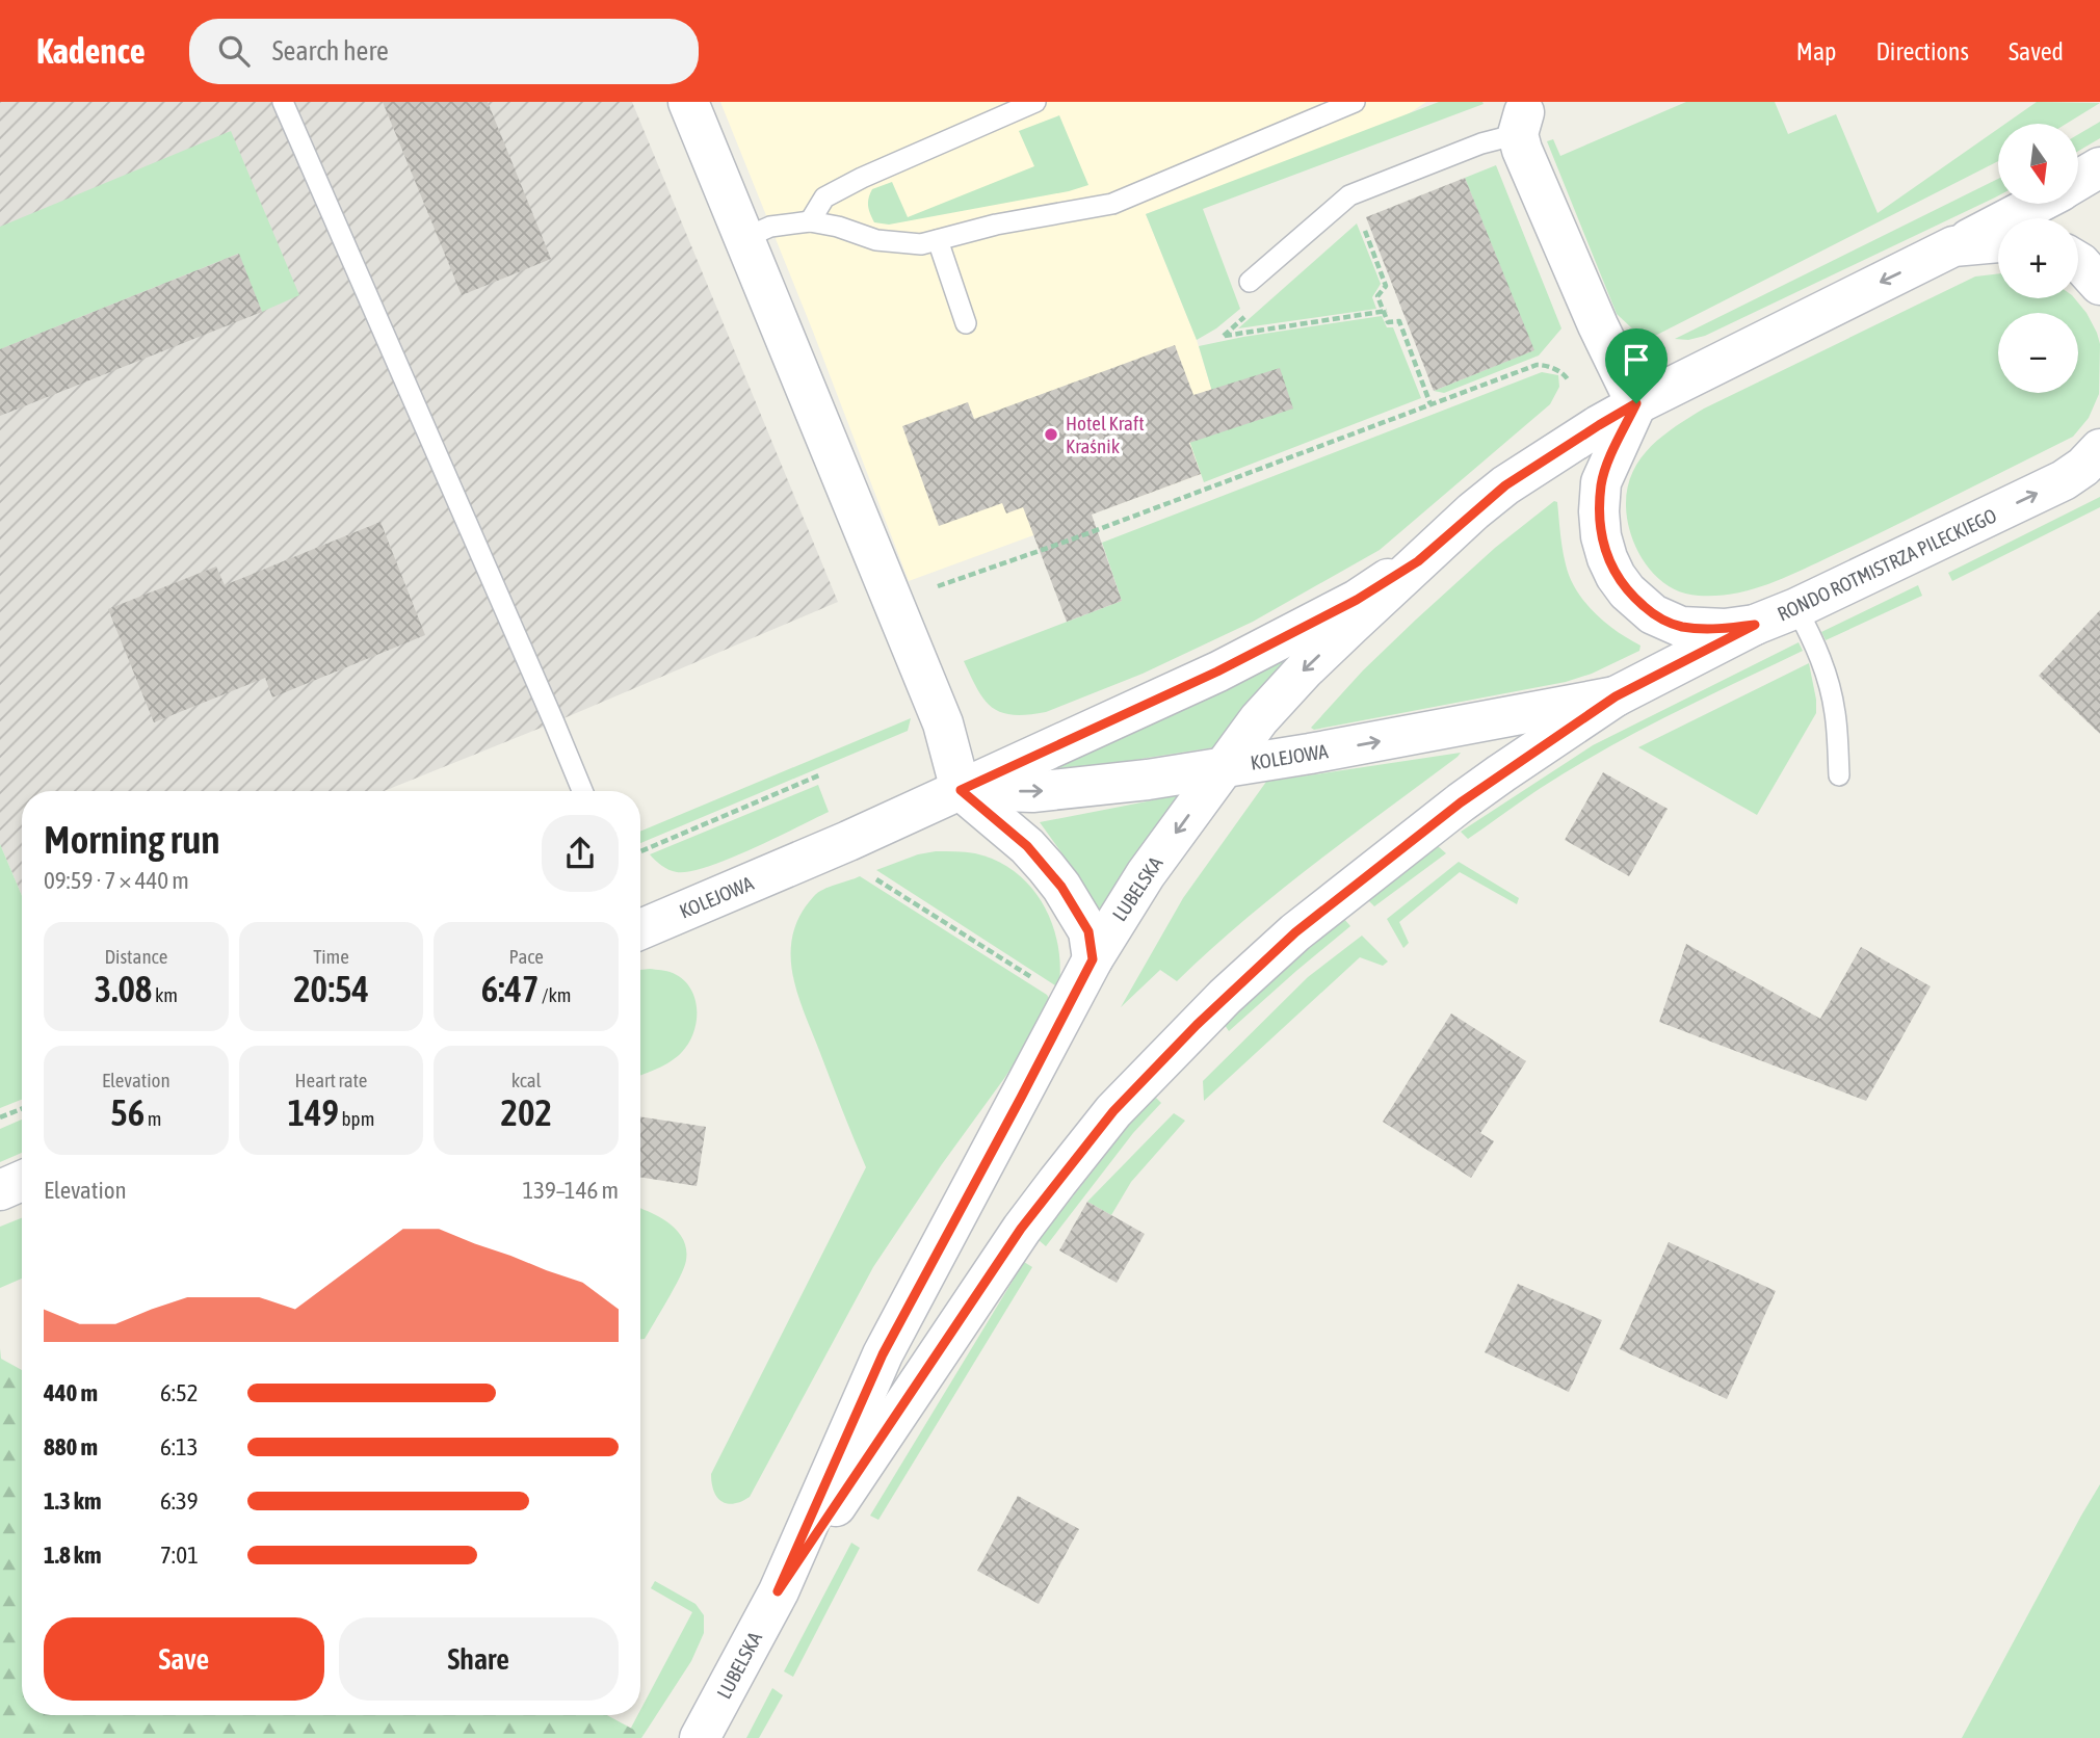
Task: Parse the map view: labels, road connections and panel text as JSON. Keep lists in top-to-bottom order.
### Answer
{
  "streets": {
    "main road": ["RONDO ROTMISTRZA PILECKIEGO", "KOLEJOWA", "LUBELSKA"]
  },
  "crossings": [
    ["RONDO ROTMISTRZA PILECKIEGO", "LUBELSKA"],
    ["KOLEJOWA", "LUBELSKA"]
  ],
  "places": ["Hotel Kraft Kraśnik"],
  "north": "bottom",
  "page": {
    "header": "Kadence",
    "search": "Search here",
    "nav": ["Map", "Directions", "Saved"],
    "map_buttons": ["+", "−"],
    "heading": ["Morning run", "09:59 · 7 × 440 m"],
    "stats": [
      ["Distance", "3.08 km"],
      ["Time", "20:54"],
      ["Pace", "6:47 /km"],
      ["Elevation", "56 m"],
      ["Heart rate", "149 bpm"],
      ["kcal", "202"]
    ],
    "chart": ["Elevation", "139–146 m"],
    "list": [
      {
        "name": "440 m",
        "note": "6:52"
      },
      {
        "name": "880 m",
        "note": "6:13"
      },
      {
        "name": "1.3 km",
        "note": "6:39"
      },
      {
        "name": "1.8 km",
        "note": "7:01"
      }
    ],
    "buttons": ["Save", "Share"]
  }
}
